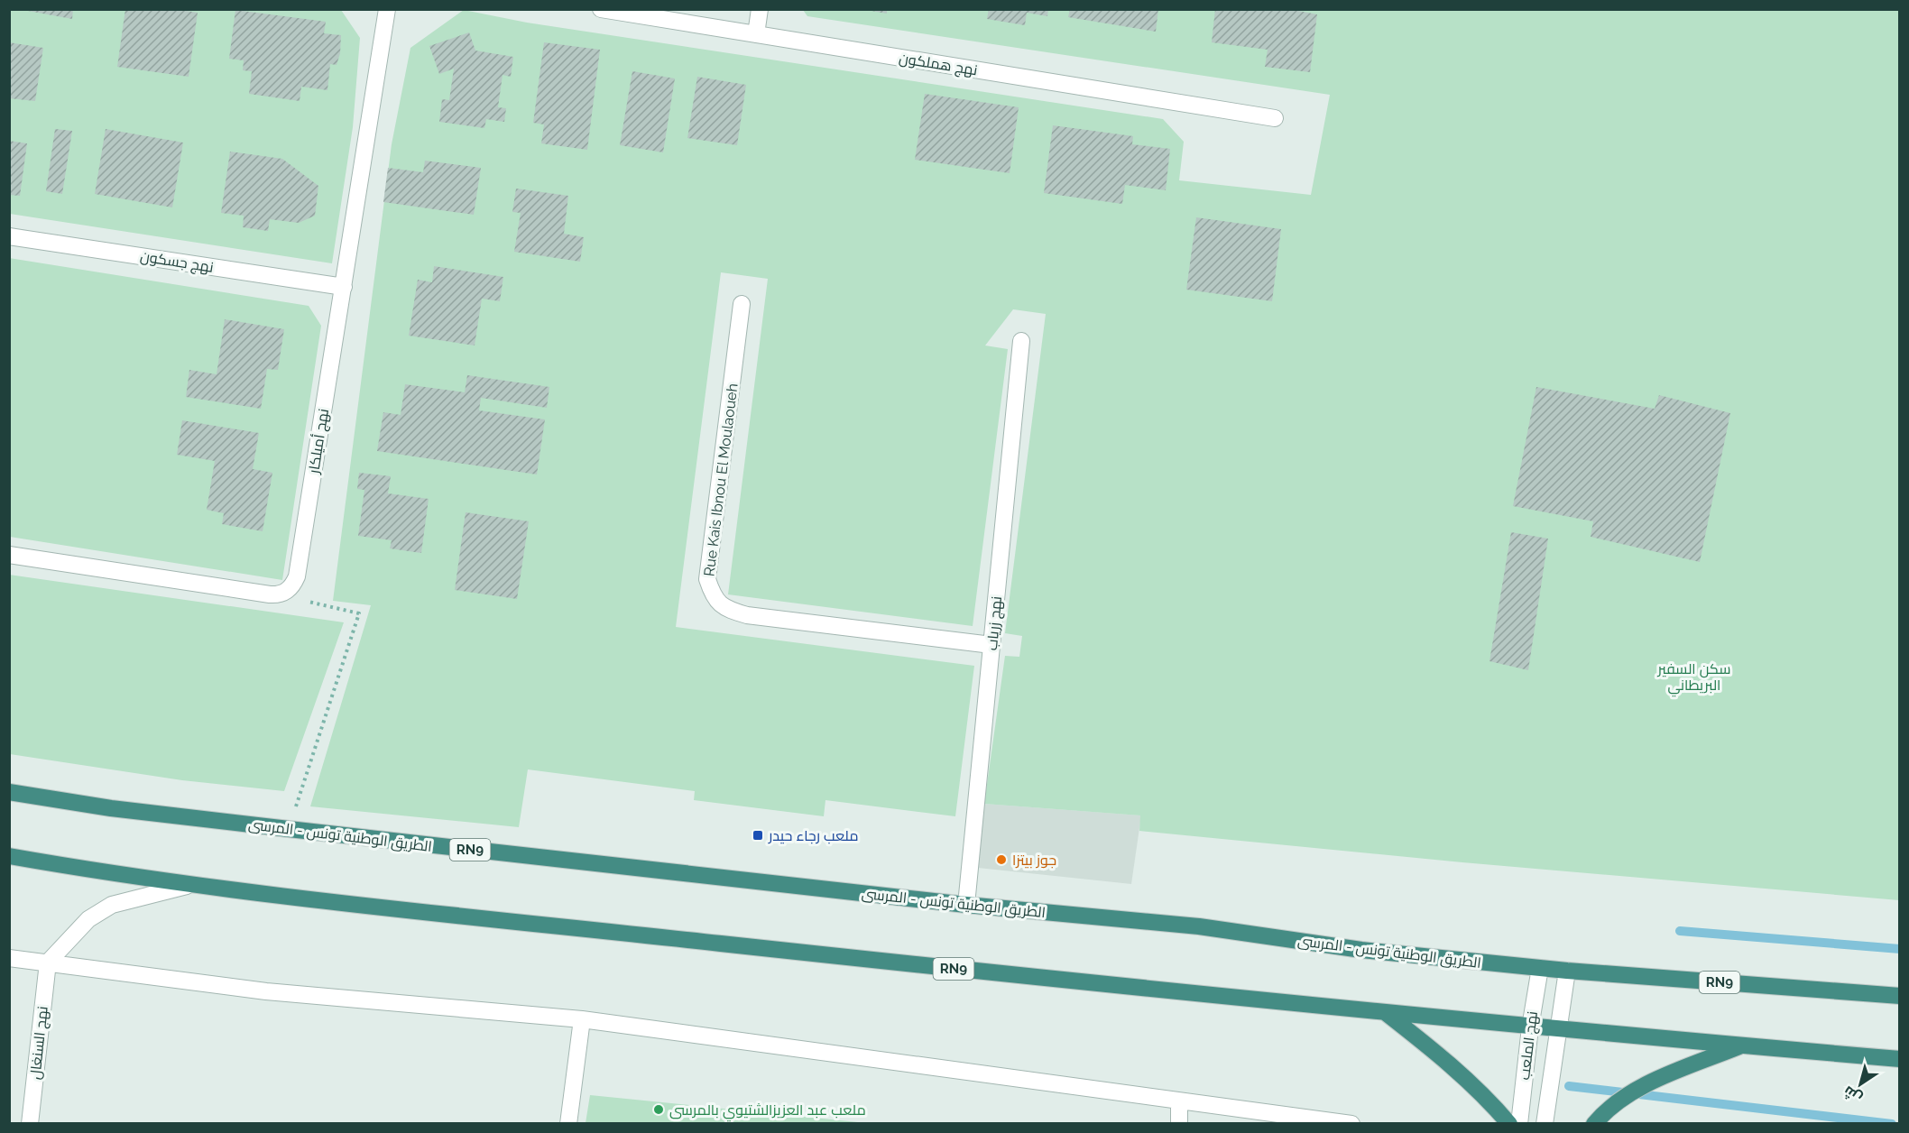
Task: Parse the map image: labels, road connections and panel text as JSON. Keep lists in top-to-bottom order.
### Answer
{
  "streets": {
    "highway": ["الطريق الوطنية تونس - المرسى", "RN9"],
    "street": [
      "نهج هملكون",
      "نهج جسكون",
      "نهج أميلكار",
      "Rue Kais Ibnou El Moulaoueh",
      "نهج زرياب",
      "نهج السنغال",
      "نهج الملعب"
    ]
  },
  "crossings": [
    ["نهج جسكون", "نهج أميلكار"],
    ["Rue Kais Ibnou El Moulaoueh", "نهج زرياب"],
    ["نهج زرياب", "الطريق الوطنية تونس - المرسى"],
    ["الطريق الوطنية تونس - المرسى", "نهج الملعب"],
    ["RN9", "نهج الملعب"]
  ],
  "parks": ["سكن السفير البريطاني"],
  "places": {
    "transit": ["ملعب رجاء حيدر"],
    "other": ["جوز بيتزا", "ملعب عبد العزيزالشتيوي بالمرسى"]
  },
  "north": "bottom left"
}
